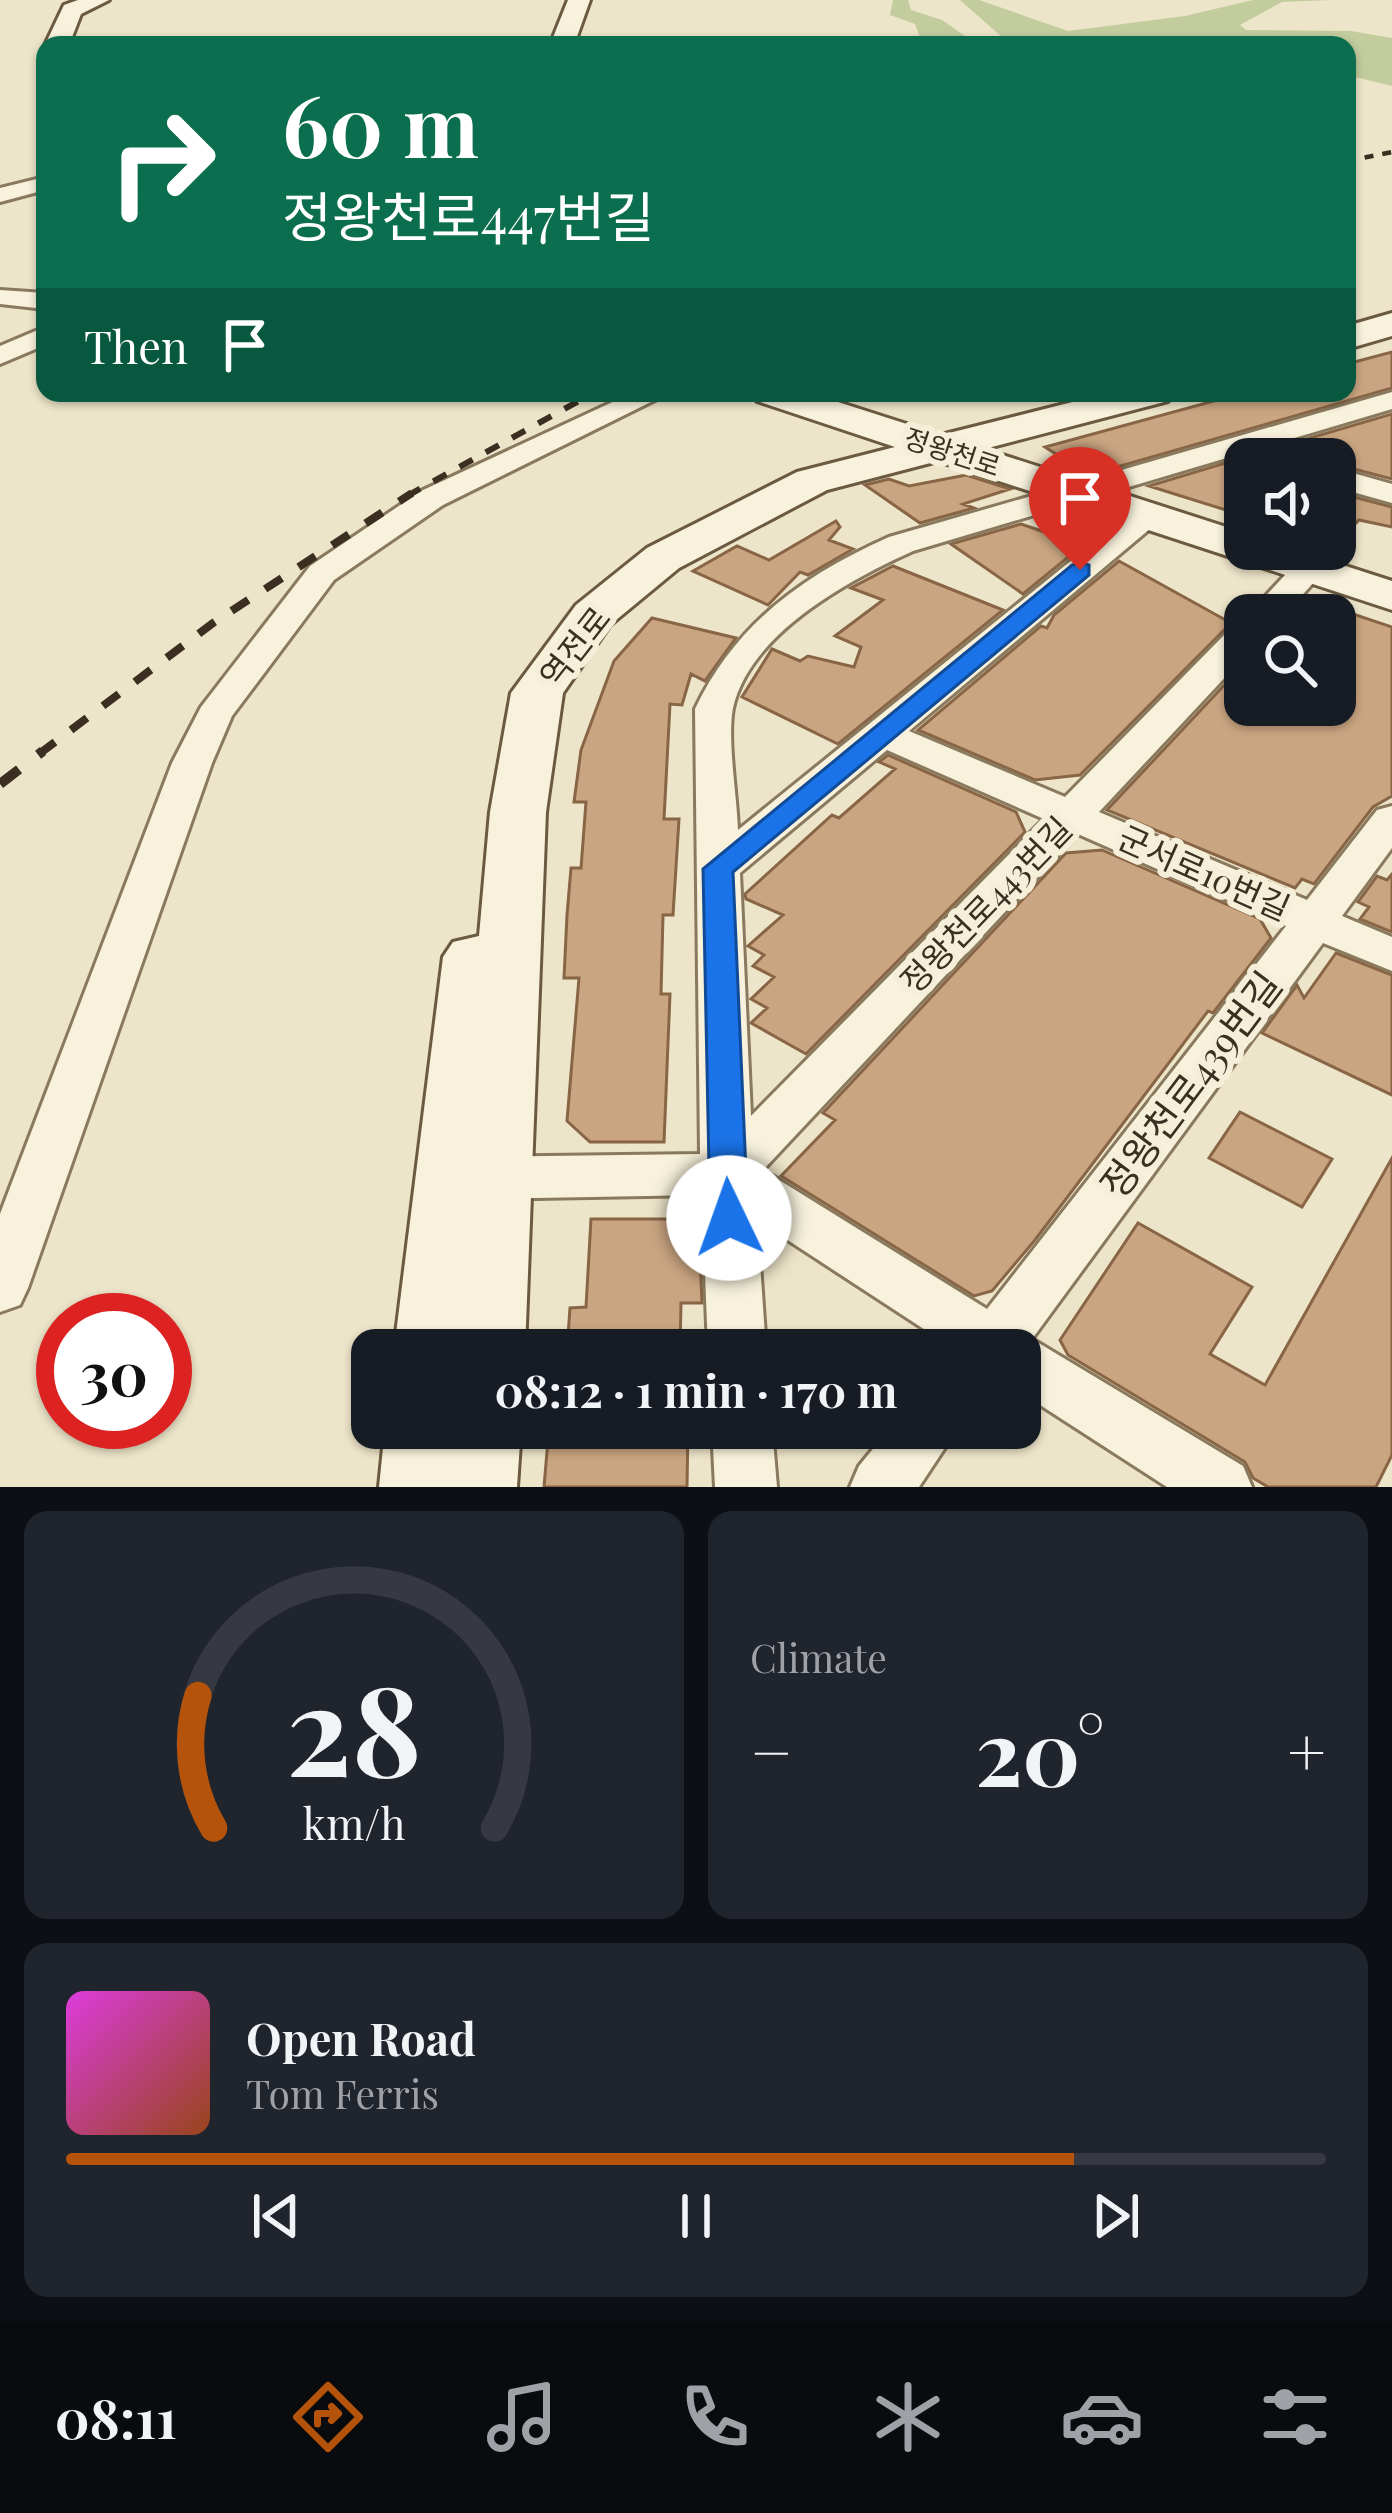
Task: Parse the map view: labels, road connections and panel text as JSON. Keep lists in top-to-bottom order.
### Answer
{
  "streets": {
    "main road": ["정왕천로", "역전로"],
    "street": ["군서로10번길", "정왕천로443번길", "정왕천로439번길"]
  },
  "crossings": [
    ["정왕천로", "역전로"],
    ["군서로10번길", "정왕천로443번길"],
    ["군서로10번길", "정왕천로439번길"]
  ],
  "page": {
    "turn": ["60 m", "정왕천로447번길"],
    "then": "Then",
    "limit": "30",
    "trip": "08:12 · 1 min · 170 m",
    "tile": "Climate",
    "heat": ["−", "20°", "+"],
    "song": ["Open Road", "Tom Ferris"],
    "tabs": "08:11",
    "gauge": ["28", "km/h"]
  }
}
